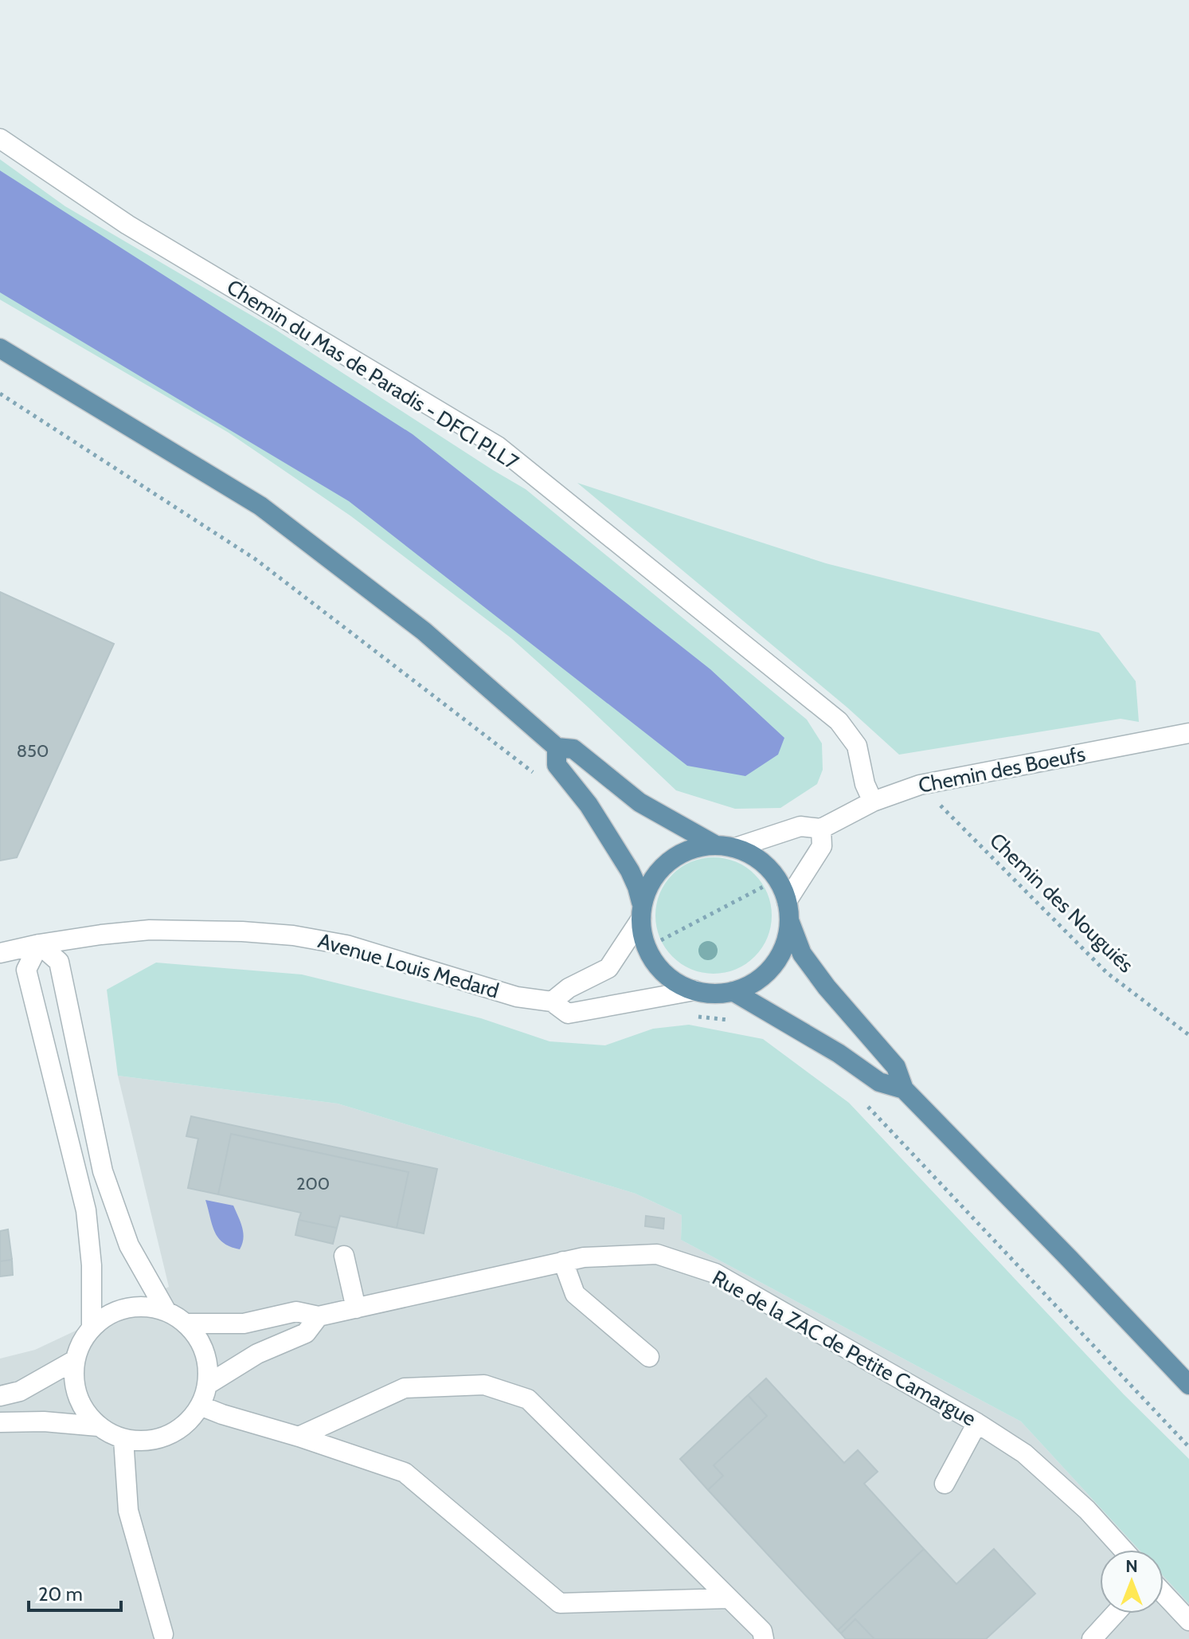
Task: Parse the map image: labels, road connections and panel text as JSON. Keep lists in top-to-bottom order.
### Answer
{
  "streets": {
    "street": [
      "Chemin du Mas de Paradis - DFCI PLL7",
      "Chemin des Boeufs",
      "Avenue Louis Medard",
      "Rue de la ZAC de Petite Camargue"
    ],
    "path": ["Chemin des Nouguiés"]
  },
  "crossings": [
    ["Chemin du Mas de Paradis - DFCI PLL7", "Chemin des Boeufs"],
    ["Chemin des Boeufs", "Chemin des Nouguiés"]
  ],
  "house_numbers": ["850", "200"],
  "scale_bar": "20 m",
  "north": "top"
}
